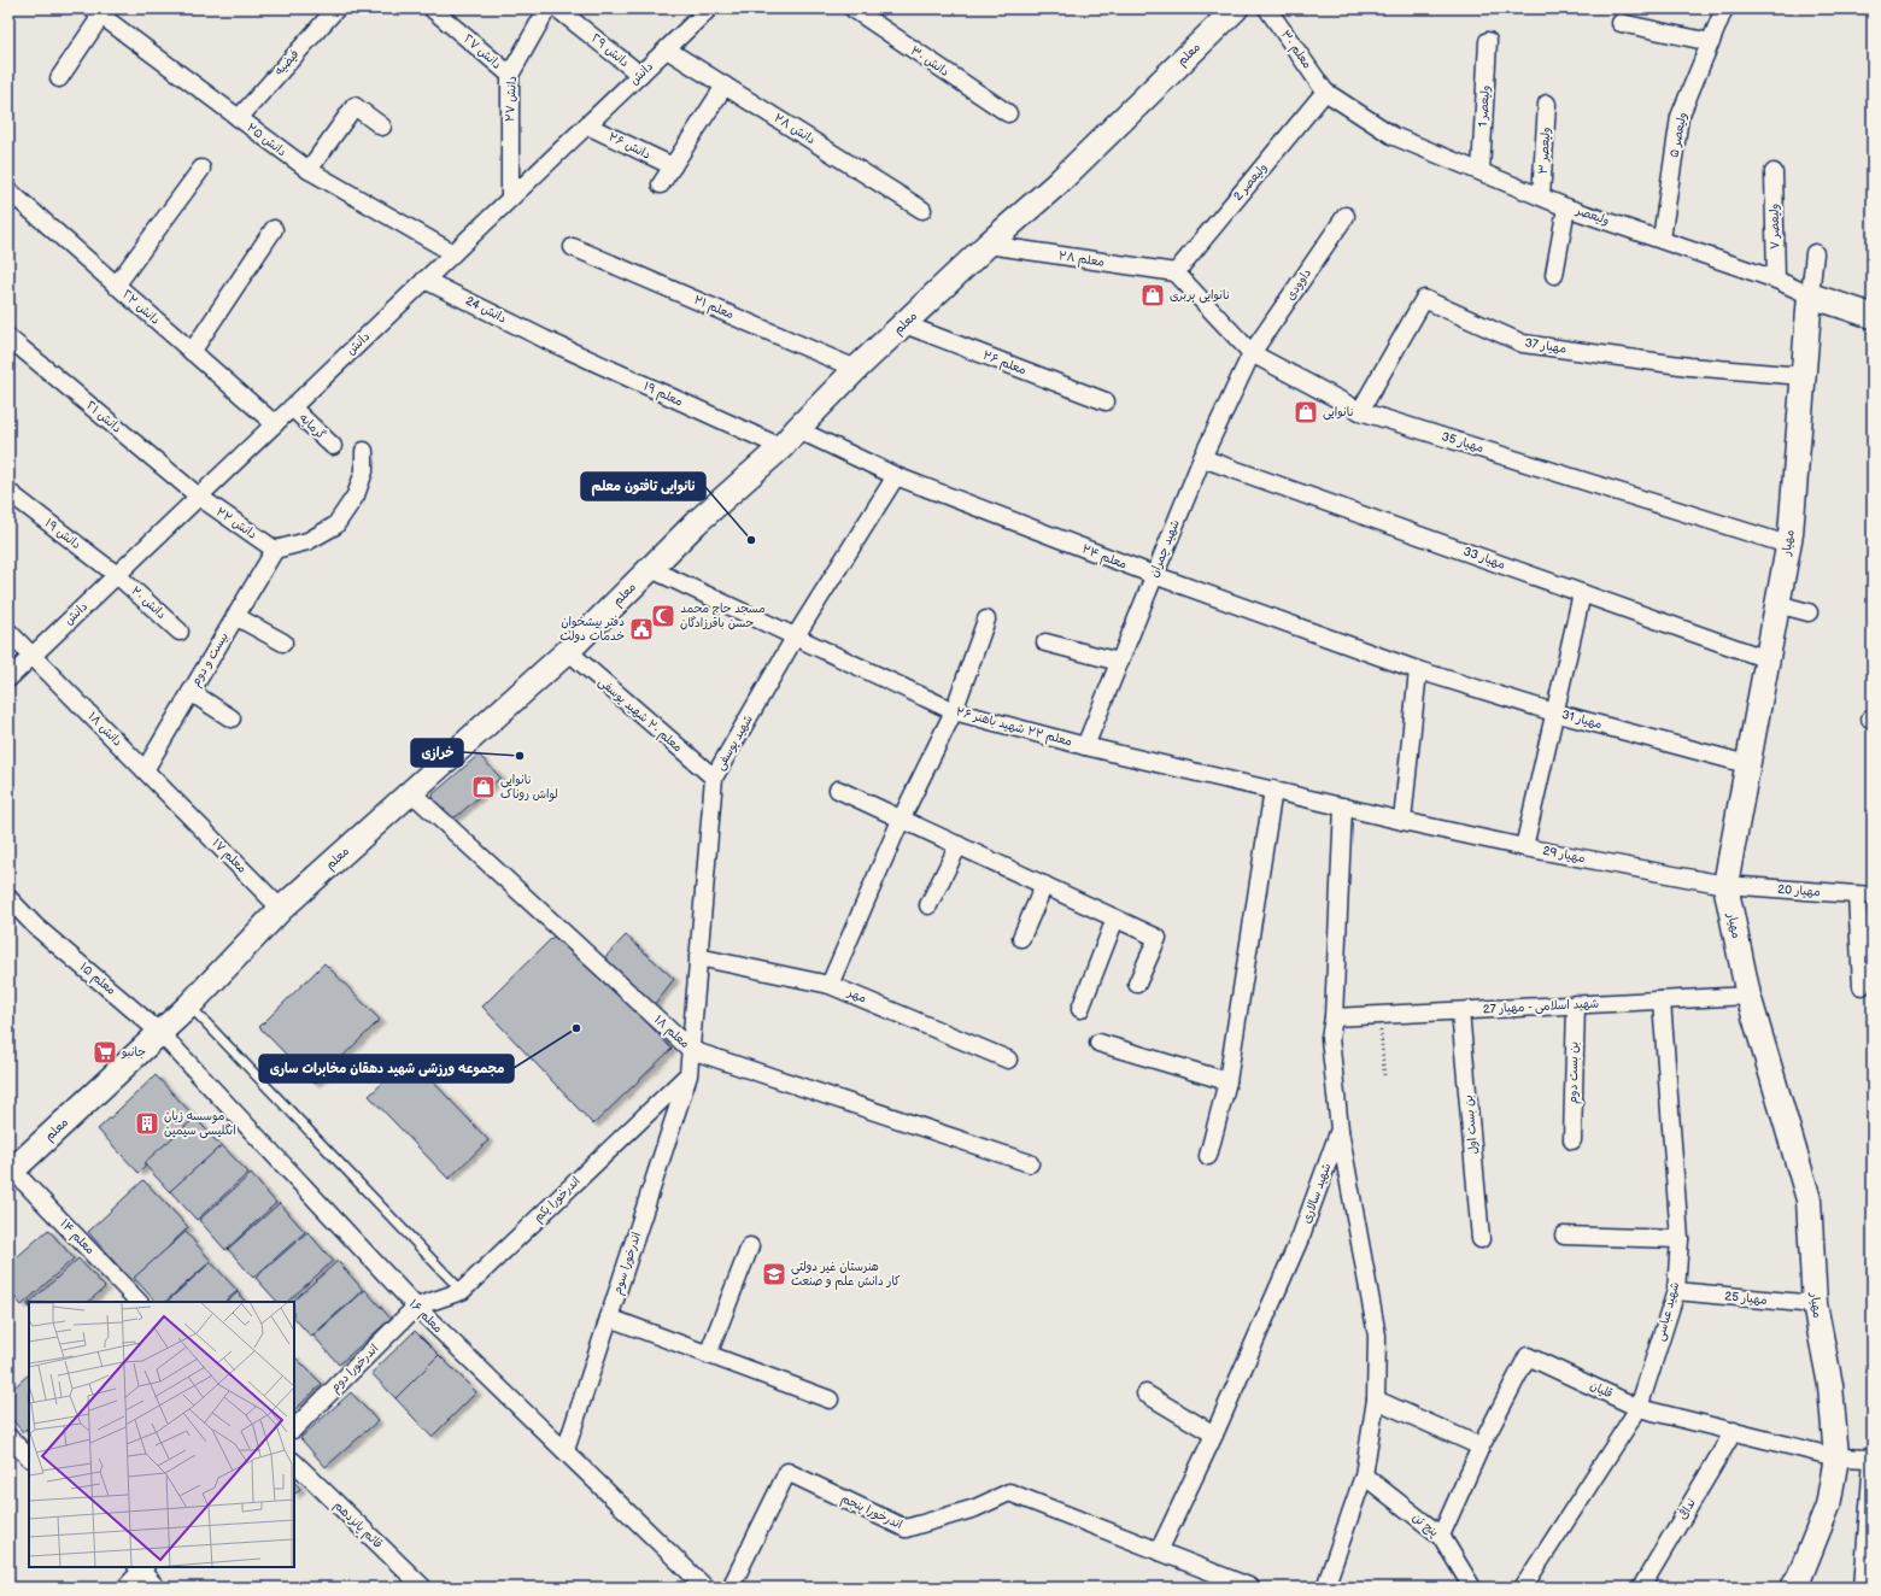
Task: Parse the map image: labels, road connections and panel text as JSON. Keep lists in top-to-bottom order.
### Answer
{
  "streets": {
    "main road": ["معلم", "ولیعصر", "مهیار"],
    "street": [
      "معلم ۳۰",
      "دانش ٢٩",
      "دانش ٢٧",
      "دانش ۳۰",
      "فیضیه",
      "دانش",
      "دانش ۲۷",
      "ولیعصر 1",
      "دانش ۲۸",
      "ولیعصر ۵",
      "دانش ۲۵",
      "دانش ۲۶",
      "ولیعصر ۳",
      "ولیعصر 2",
      "ولیعصر ۷",
      "معلم ۲۸",
      "داوودی",
      "دانش ٢٣",
      "معلم ۲۱",
      "دانش 24",
      "مهیار 37",
      "معلم ۲۶",
      "معلم ۱۹",
      "دانش ٢١",
      "گرمابه",
      "مهیار 35",
      "دانش ۲۲",
      "دانش ١٩",
      "شهید چمران",
      "معلم ۲۴",
      "مهیار 33",
      "دانش ۲۰",
      "بیست و دوم",
      "معلم ۲۰ شهید یوسفی",
      "مهیار 31",
      "معلم ۲۲ شهید باهنر ۲۶",
      "دانش ١٨",
      "شهید یوسفی",
      "مهیار 29",
      "معلم ١٧",
      "مهیار 20",
      "معلم ۱۵",
      "مهر",
      "شهید اسلامی - مهیار 27",
      "معلم ۱۸",
      "بن بست دوم",
      "بن بست اول",
      "شهید سالاری",
      "اندرخورا یکم",
      "معلم ۱۴",
      "اندرخورا سوم",
      "مهیار 25",
      "شهید عباسی",
      "معلم ۱۶",
      "اندرخورا دوم",
      "قلیان",
      "ندافی",
      "اندرخورا پنجم",
      "قائم پانزدهم",
      "پنج تن"
    ]
  },
  "crossings": [
    ["معلم ۳۰", "ولیعصر 2"],
    ["معلم ۳۰", "ولیعصر"],
    ["دانش ٢٩", "دانش"],
    ["دانش ٢٧", "دانش ۲۷"],
    ["معلم", "معلم ۲۸"],
    ["معلم", "معلم ۲۱"],
    ["معلم", "معلم ۲۶"],
    ["معلم", "معلم ۱۹"],
    ["معلم", "معلم ۲۴"],
    ["معلم", "معلم ۲۰ شهید یوسفی"],
    ["معلم", "معلم ۲۲ شهید باهنر ۲۶"],
    ["معلم", "معلم ١٧"],
    ["معلم", "معلم ۱۵"],
    ["معلم", "معلم ۱۸"],
    ["معلم", "معلم ۱۴"],
    ["معلم", "معلم ۱۶"],
    ["فیضیه", "دانش ۲۵"],
    ["دانش", "دانش ۲۷"],
    ["دانش", "دانش ۲۸"],
    ["دانش", "دانش ۲۵"],
    ["دانش", "دانش ۲۶"],
    ["دانش", "دانش ٢٣"],
    ["دانش", "دانش 24"],
    ["دانش", "دانش ٢١"],
    ["دانش", "گرمابه"],
    ["دانش", "دانش ۲۲"],
    ["دانش", "دانش ١٩"],
    ["دانش", "دانش ۲۰"],
    ["دانش", "دانش ١٨"],
    ["ولیعصر 1", "ولیعصر"],
    ["ولیعصر ۵", "ولیعصر"],
    ["ولیعصر ۳", "ولیعصر"],
    ["ولیعصر 2", "ولیعصر"],
    ["ولیعصر 2", "معلم ۲۸"],
    ["ولیعصر 2", "مهیار 35"],
    ["ولیعصر", "ولیعصر ۷"],
    ["ولیعصر", "مهیار"],
    ["معلم ۲۸", "مهیار 35"],
    ["داوودی", "مهیار 35"],
    ["داوودی", "شهید چمران"],
    ["دانش 24", "معلم ۱۹"],
    ["مهیار 37", "مهیار 35"],
    ["مهیار 37", "مهیار"],
    ["دانش ٢١", "دانش ۲۲"],
    ["مهیار 35", "مهیار"],
    ["مهیار 35", "شهید چمران"],
    ["دانش ۲۲", "بیست و دوم"],
    ["دانش ١٩", "دانش ۲۰"],
    ["مهیار", "مهیار 33"],
    ["مهیار", "مهیار 31"],
    ["مهیار", "مهیار 29"],
    ["مهیار", "مهیار 20"],
    ["مهیار", "شهید اسلامی - مهیار 27"],
    ["مهیار", "مهیار 25"],
    ["مهیار", "قلیان"],
    ["شهید چمران", "معلم ۲۴"],
    ["شهید چمران", "مهیار 33"],
    ["شهید چمران", "معلم ۲۲ شهید باهنر ۲۶"],
    ["معلم ۲۴", "مهیار 31"],
    ["معلم ۲۴", "شهید یوسفی"],
    ["بیست و دوم", "دانش ١٨"],
    ["معلم ۲۰ شهید یوسفی", "شهید یوسفی"],
    ["معلم ۲۲ شهید باهنر ۲۶", "شهید یوسفی"],
    ["معلم ۲۲ شهید باهنر ۲۶", "مهیار 29"],
    ["معلم ۲۲ شهید باهنر ۲۶", "شهید سالاری"],
    ["دانش ١٨", "معلم ١٧"],
    ["شهید یوسفی", "مهر"],
    ["شهید یوسفی", "معلم ۱۸"],
    ["شهید یوسفی", "اندرخورا یکم"],
    ["شهید یوسفی", "اندرخورا سوم"],
    ["مهیار 29", "مهیار 20"],
    ["معلم ۱۵", "معلم ۱۶"],
    ["شهید اسلامی - مهیار 27", "بن بست دوم"],
    ["شهید اسلامی - مهیار 27", "بن بست اول"],
    ["شهید اسلامی - مهیار 27", "شهید سالاری"],
    ["شهید اسلامی - مهیار 27", "شهید عباسی"],
    ["شهید سالاری", "اندرخورا پنجم"],
    ["اندرخورا یکم", "اندرخورا سوم"],
    ["اندرخورا یکم", "معلم ۱۶"],
    ["اندرخورا یکم", "اندرخورا دوم"],
    ["اندرخورا سوم", "معلم ۱۶"],
    ["مهیار 25", "شهید عباسی"],
    ["شهید عباسی", "قلیان"],
    ["معلم ۱۶", "اندرخورا دوم"],
    ["قلیان", "ندافی"],
    ["قلیان", "پنج تن"]
  ],
  "places": {
    "shop": ["نانوایی بربری", "نانوایی", "نانوایی لواش روناک"],
    "other": ["نانوایی تافتون معلم", "خرازی", "مجموعه ورزشی شهید دهقان مخابرات ساری"],
    "mosque": ["مسجد حاج محمد حسن باقرزادگان"],
    "public building": ["دفتر پیشخوان خدمات دولت"],
    "supermarket": ["جانبو"],
    "building": ["موسسه زبان انگلیسی سیمین"],
    "school or university": ["هنرستان غیر دولتی کار دانش علم و صنعت"]
  }
}
